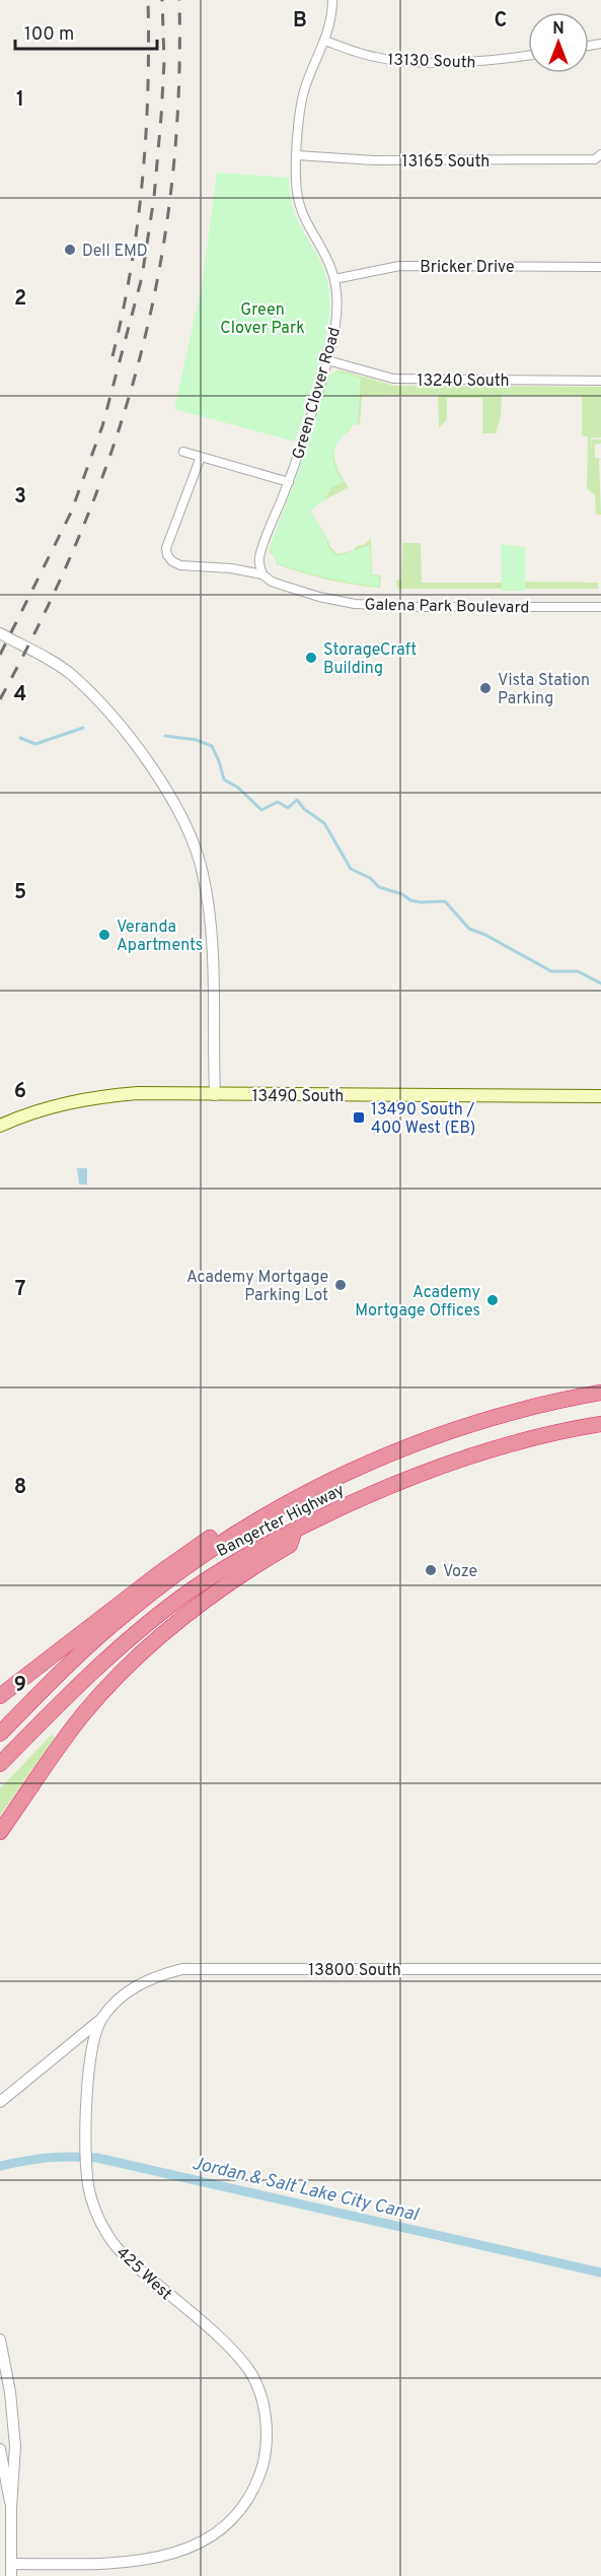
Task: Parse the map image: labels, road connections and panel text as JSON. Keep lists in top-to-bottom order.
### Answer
{
  "streets": {
    "highway": ["Bangerter Highway"],
    "main road": ["13490 South"],
    "street": [
      "13130 South",
      "13165 South",
      "Bricker Drive",
      "13240 South",
      "Green Clover Road",
      "Galena Park Boulevard",
      "13800 South",
      "425 West"
    ]
  },
  "crossings": [
    ["13130 South", "Green Clover Road"],
    ["13165 South", "Green Clover Road"],
    ["Bricker Drive", "Green Clover Road"],
    ["13240 South", "Green Clover Road"],
    ["Green Clover Road", "Galena Park Boulevard"],
    ["13800 South", "425 West"]
  ],
  "water": ["Jordan & Salt Lake City Canal"],
  "parks": ["Green Clover Park"],
  "places": {
    "other": [
      "Dell EMD",
      "StorageCraft Building",
      "Vista Station Parking",
      "Veranda Apartments",
      "Academy Mortgage Parking Lot",
      "Academy Mortgage Offices",
      "Voze"
    ],
    "transit": ["13490 South / 400 West (EB)"]
  },
  "scale_bar": "100 m",
  "north": "top",
  "grid": {
    "columns": ["B", "C"],
    "rows": [
      "1",
      "2",
      "3",
      "4",
      "5",
      "6",
      "7",
      "8",
      "9"
    ]
  }
}
